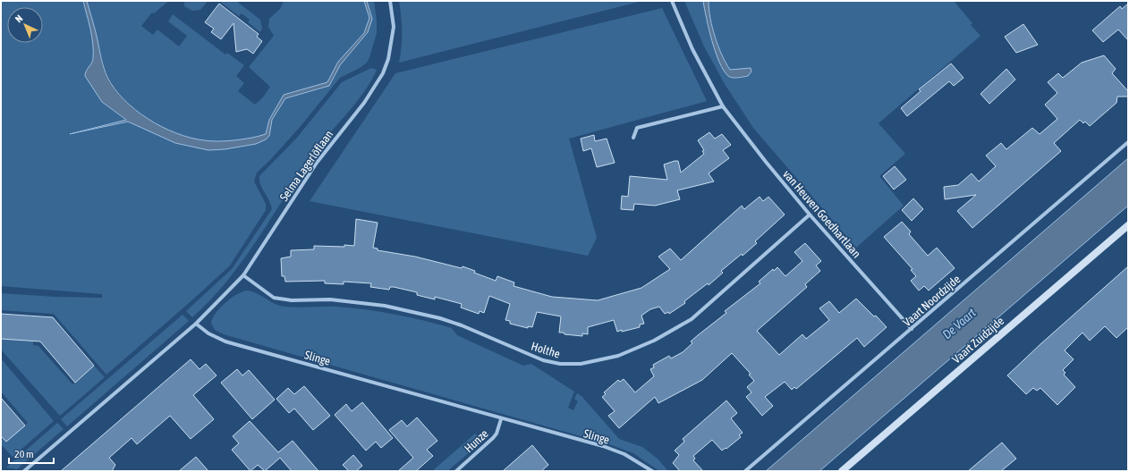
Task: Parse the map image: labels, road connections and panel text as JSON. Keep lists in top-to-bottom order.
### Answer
{
  "streets": {
    "main road": ["Vaart Zuidzijde"],
    "street": [
      "Selma Lagerlöflaan",
      "van Heuven Goedhartlaan",
      "Vaart Noordzijde",
      "Holthe",
      "Slinge",
      "Hunze"
    ]
  },
  "crossings": [
    ["Selma Lagerlöflaan", "Holthe"],
    ["Selma Lagerlöflaan", "Slinge"],
    ["van Heuven Goedhartlaan", "Vaart Noordzijde"],
    ["van Heuven Goedhartlaan", "Holthe"],
    ["Slinge", "Hunze"]
  ],
  "water": ["De Vaart"],
  "scale_bar": "20 m",
  "north": "top left"
}
